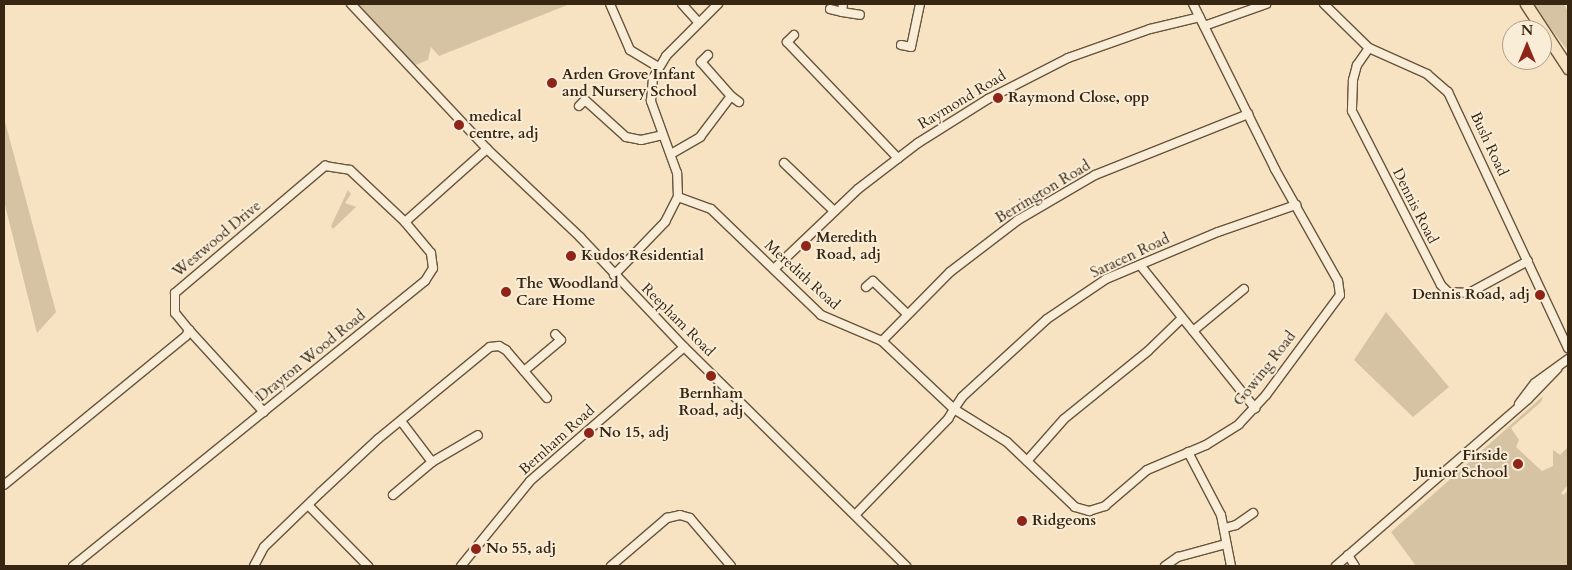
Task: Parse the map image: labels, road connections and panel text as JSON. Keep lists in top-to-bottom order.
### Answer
{
  "streets": {
    "street": [
      "Raymond Road",
      "Bush Road",
      "Berrington Road",
      "Dennis Road",
      "Westwood Drive",
      "Saracen Road",
      "Meredith Road",
      "Reepham Road",
      "Drayton Wood Road",
      "Gowing Road",
      "Bernham Road"
    ]
  },
  "crossings": [
    ["Raymond Road", "Meredith Road"],
    ["Raymond Road", "Gowing Road"],
    ["Bush Road", "Dennis Road"],
    ["Berrington Road", "Meredith Road"],
    ["Berrington Road", "Gowing Road"],
    ["Westwood Drive", "Drayton Wood Road"],
    ["Saracen Road", "Meredith Road"],
    ["Saracen Road", "Gowing Road"],
    ["Meredith Road", "Gowing Road"],
    ["Reepham Road", "Bernham Road"]
  ],
  "places": [
    "Arden Grove Infant and Nursery School",
    "Raymond Close, opp",
    "medical centre, adj",
    "Meredith Road, adj",
    "Kudos Residential",
    "The Woodland Care Home",
    "Dennis Road, adj",
    "Bernham Road, adj",
    "No 15, adj",
    "Firside Junior School",
    "Ridgeons",
    "No 55, adj"
  ],
  "north": "top"
}
